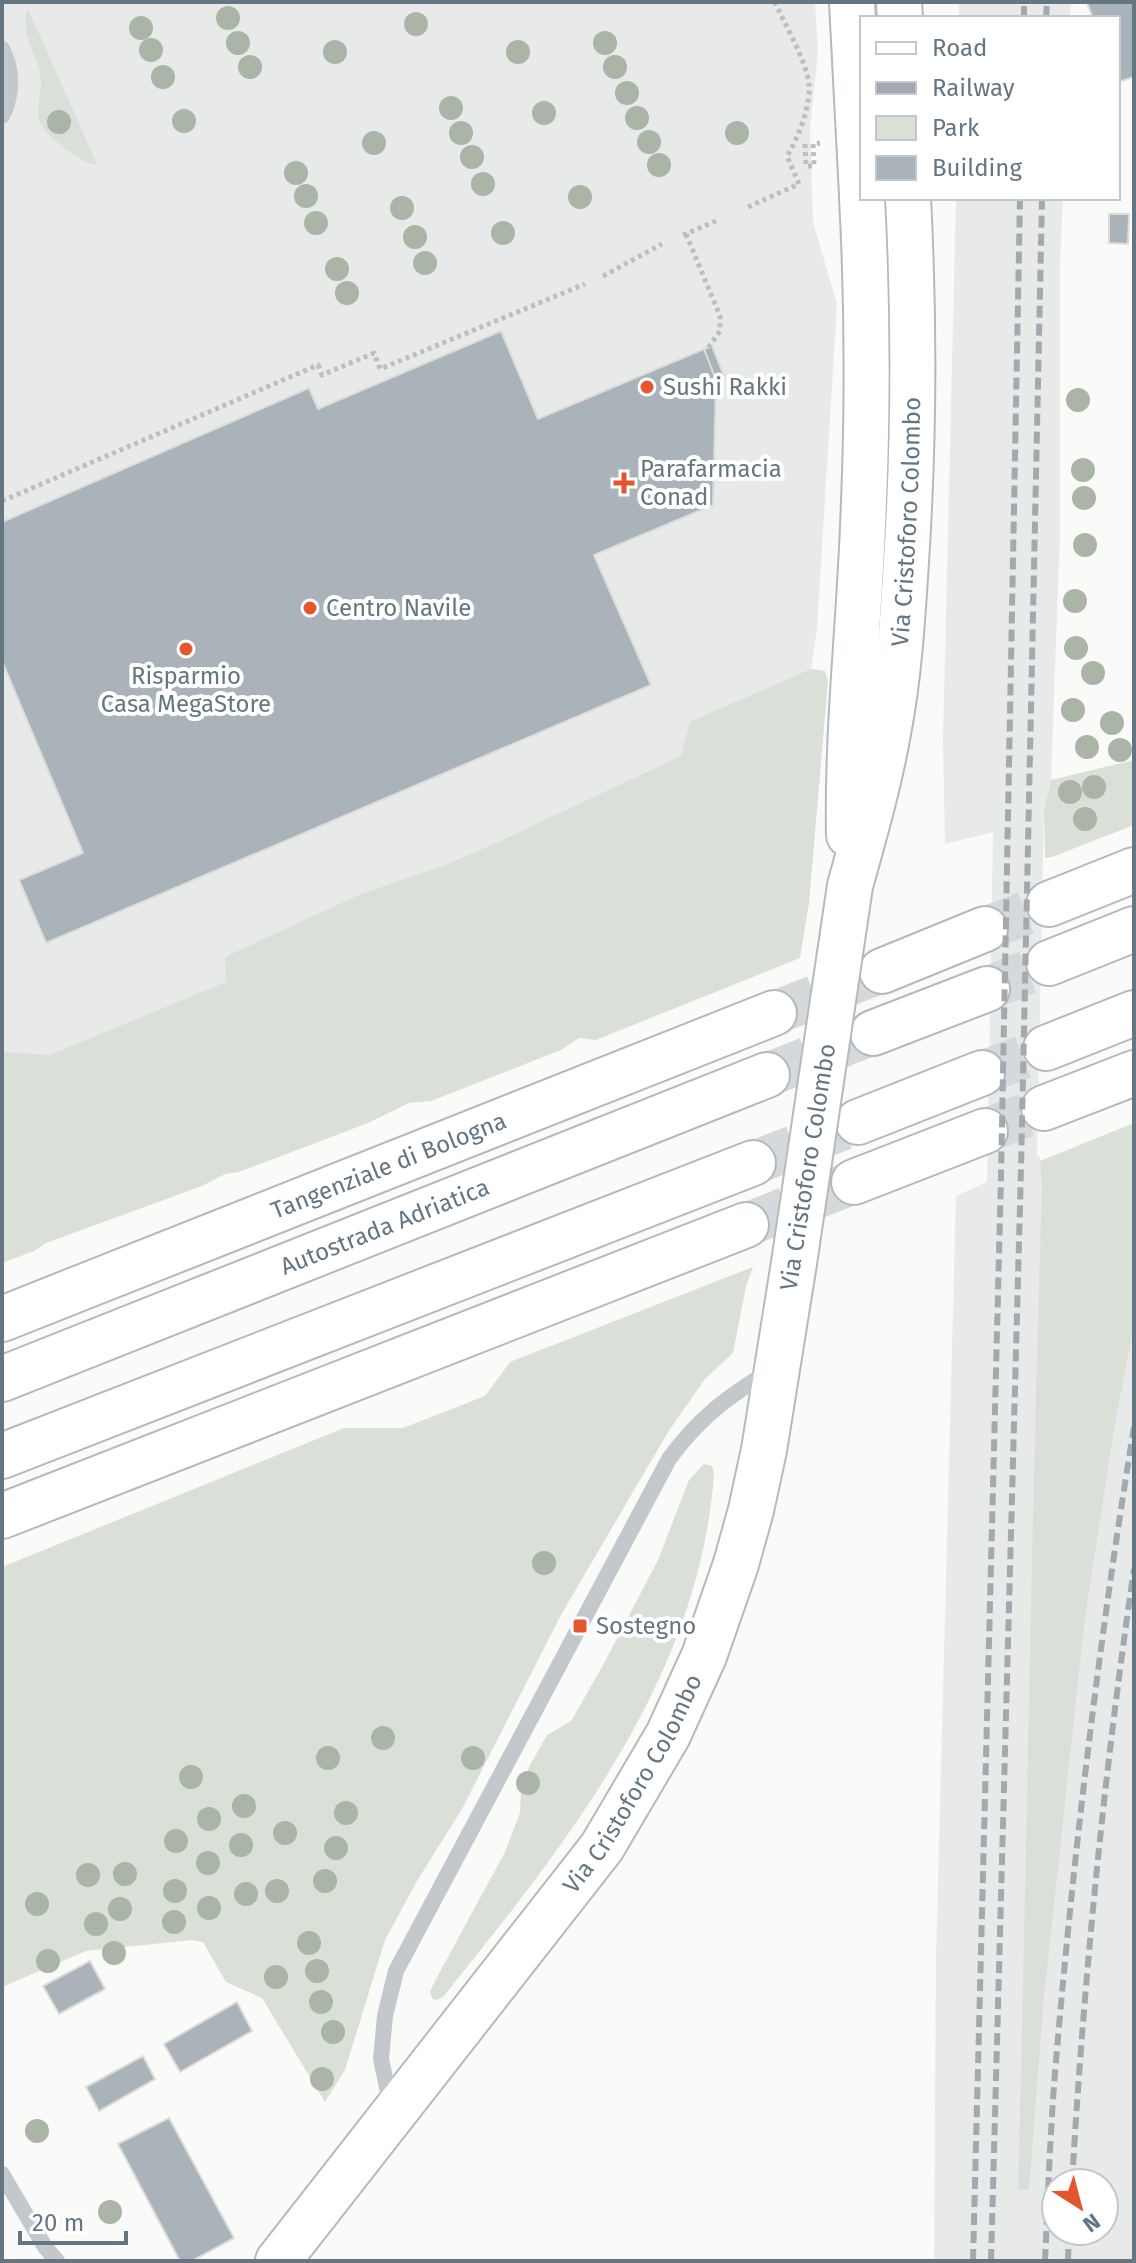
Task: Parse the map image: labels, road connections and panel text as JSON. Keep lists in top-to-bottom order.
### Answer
{
  "streets": {
    "main road": ["Via Cristoforo Colombo", "Tangenziale di Bologna", "Autostrada Adriatica"]
  },
  "places": {
    "other": ["Sushi Rakki", "Centro Navile", "Risparmio Casa MegaStore"],
    "health": ["Parafarmacia Conad"],
    "transit": ["Sostegno"]
  },
  "legend": [
    "Road",
    "Railway",
    "Park",
    "Building"
  ],
  "scale_bar": "20 m",
  "north": "bottom right"
}
